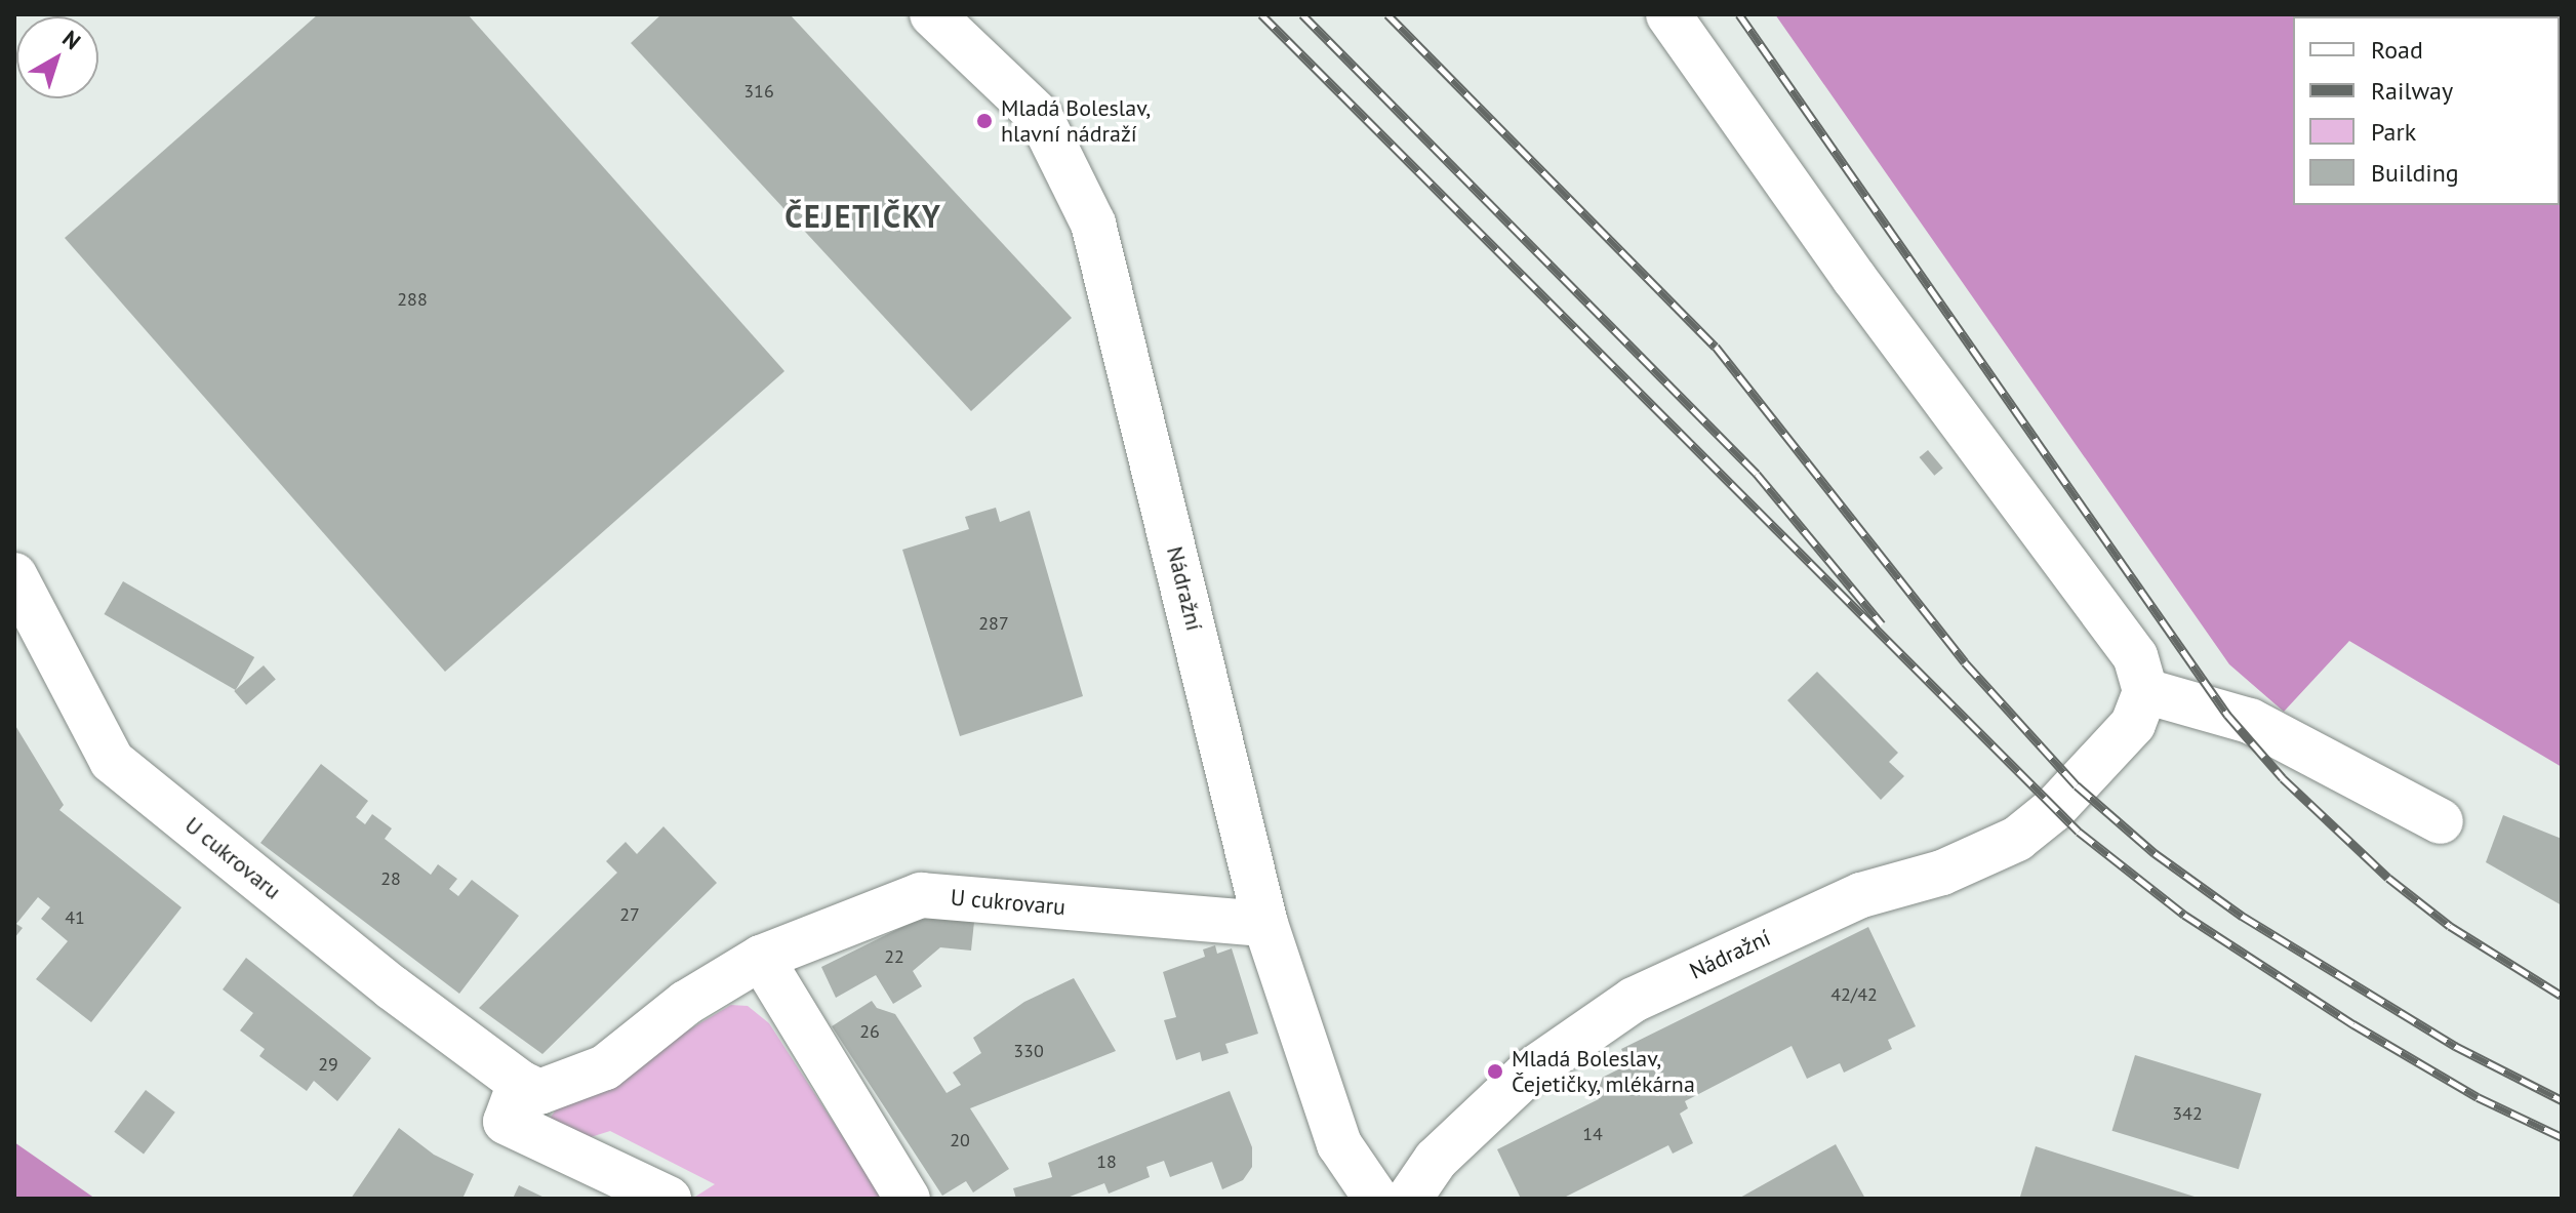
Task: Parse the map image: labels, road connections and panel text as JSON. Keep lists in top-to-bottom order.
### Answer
{
  "streets": {
    "street": ["Nádražní", "U cukrovaru"]
  },
  "crossings": [
    ["Nádražní", "U cukrovaru"]
  ],
  "districts": ["ČEJETIČKY"],
  "places": ["Mladá Boleslav, hlavní nádraží", "Mladá Boleslav, Čejetičky, mlékárna"],
  "house_numbers": [
    "316",
    "288",
    "287",
    "28",
    "27",
    "41",
    "22",
    "42/42",
    "26",
    "330",
    "29",
    "342",
    "14",
    "20",
    "18"
  ],
  "legend": [
    "Road",
    "Railway",
    "Park",
    "Building"
  ],
  "north": "top right"
}
